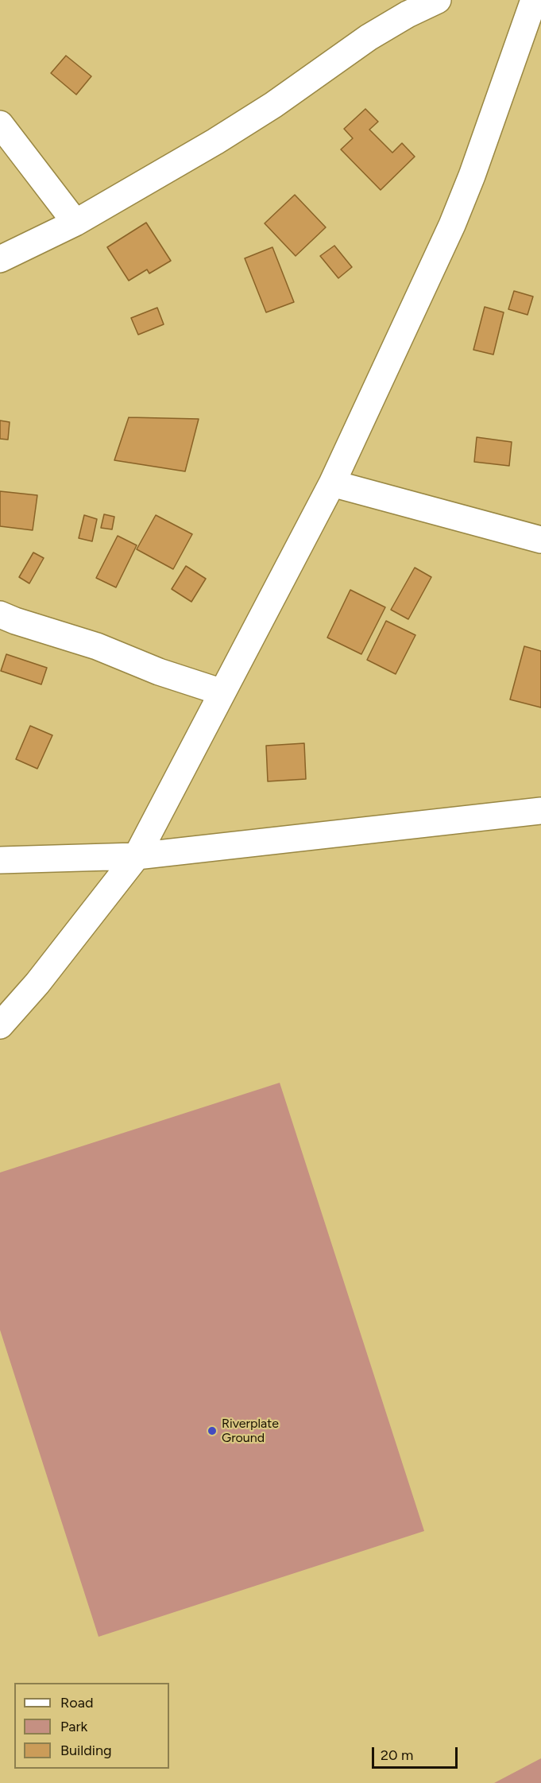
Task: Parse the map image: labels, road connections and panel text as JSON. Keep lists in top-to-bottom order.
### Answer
{
  "places": ["Riverplate Ground"],
  "legend": ["Road", "Park", "Building"],
  "scale_bar": "20 m"
}
